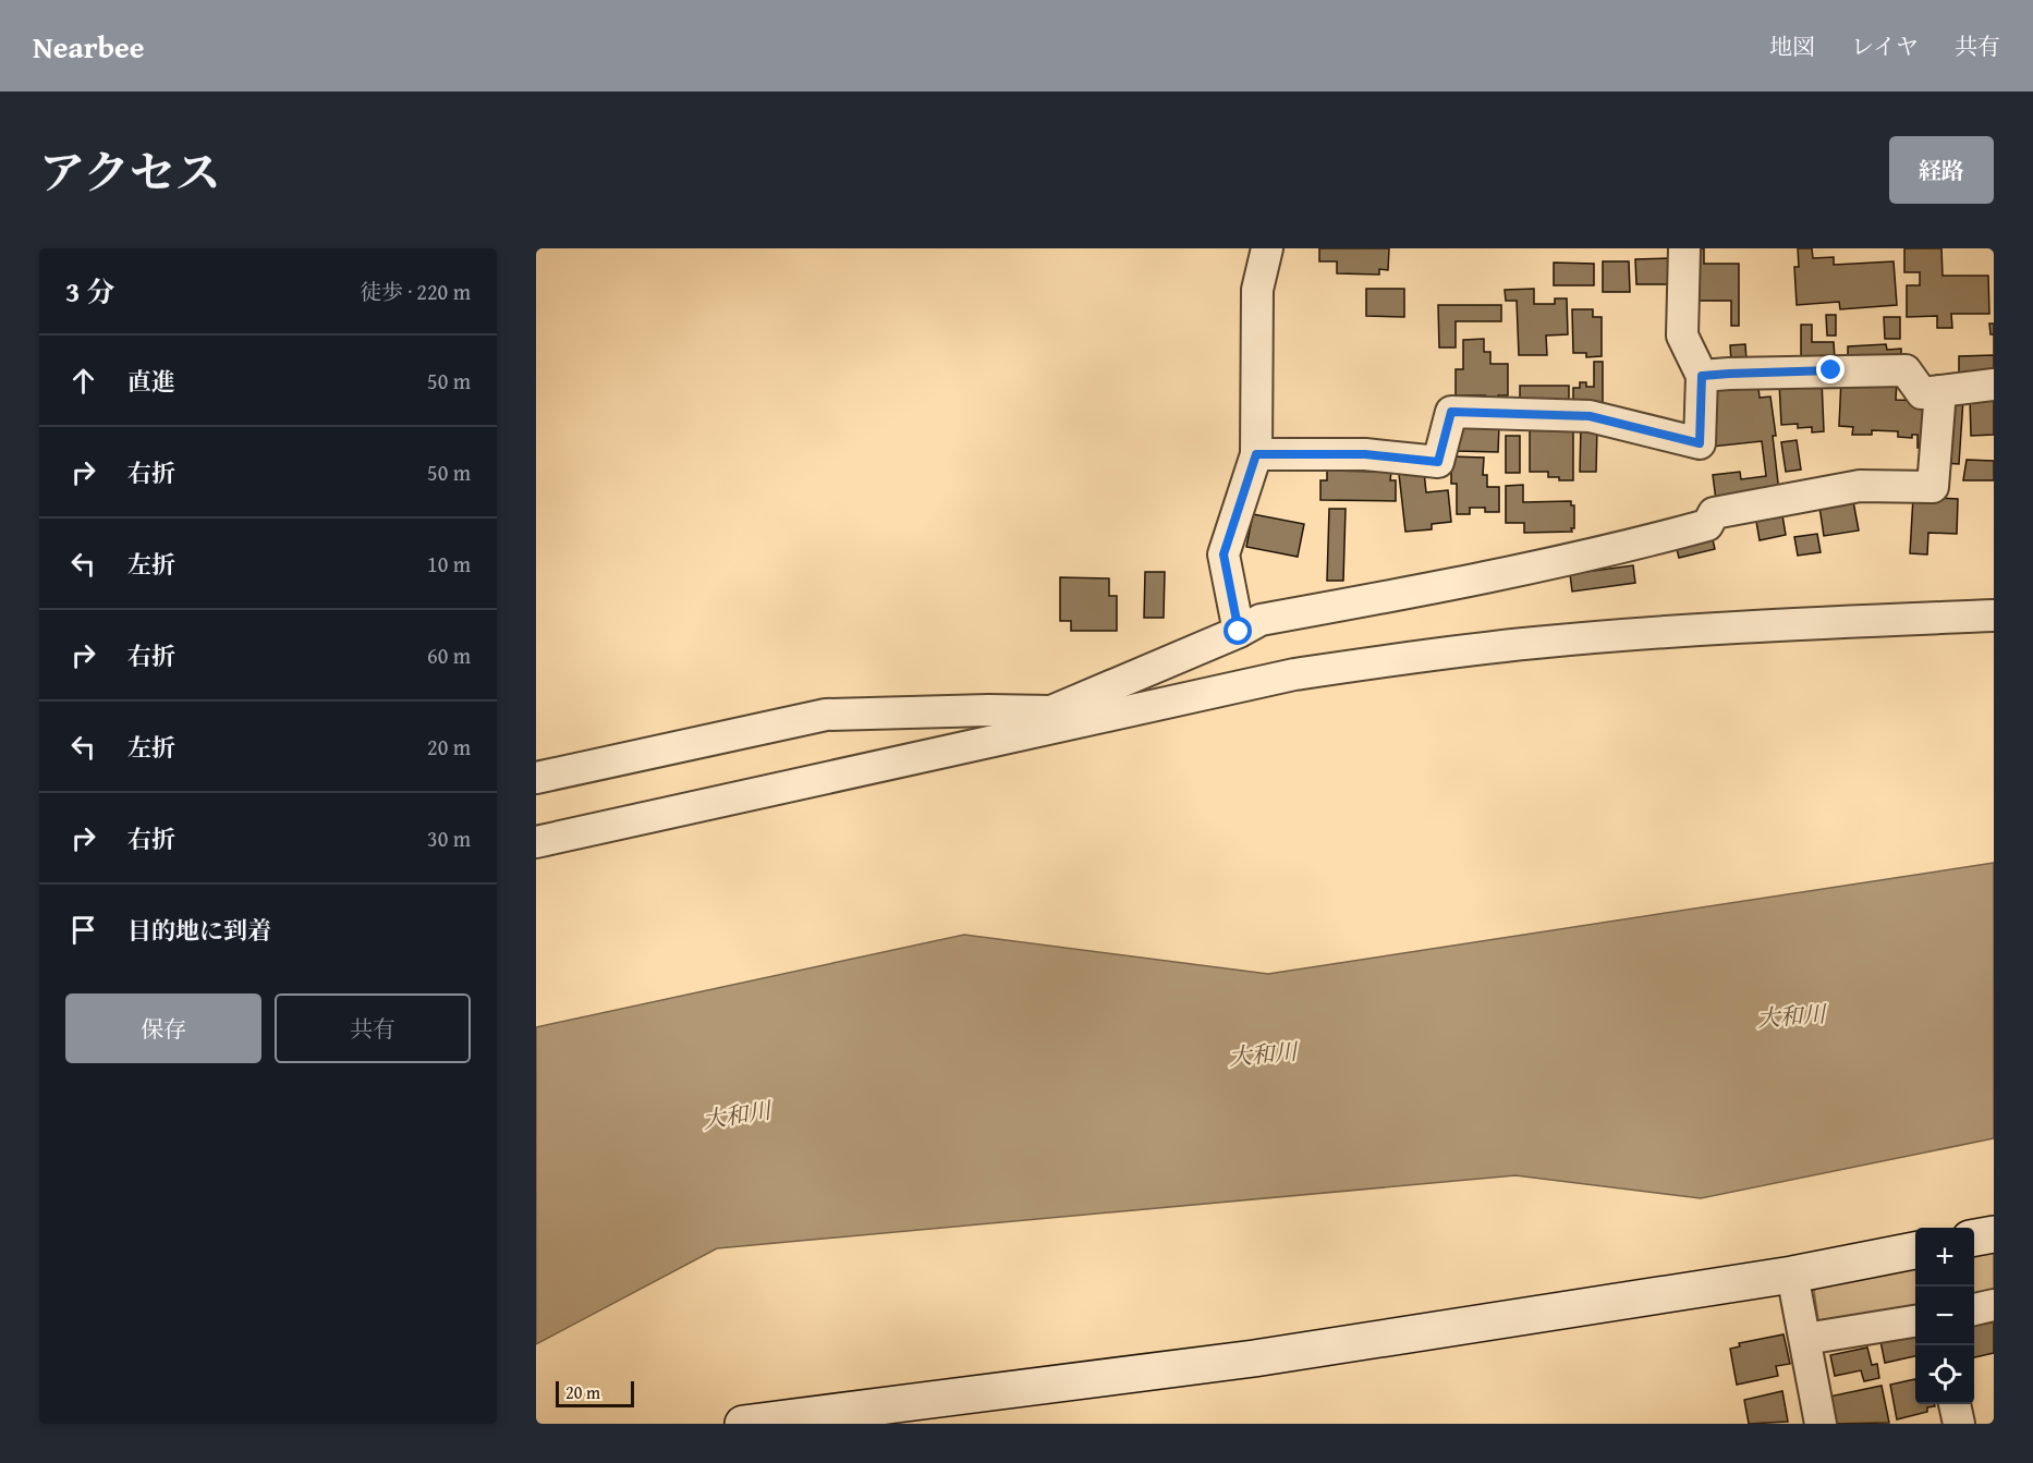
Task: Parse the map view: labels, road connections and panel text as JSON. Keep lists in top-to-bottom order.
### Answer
{
  "water": ["大和川"],
  "scale_bar": "20 m",
  "page": {
    "header": "Nearbee",
    "nav": ["地図", "レイヤ", "共有"],
    "title": "アクセス",
    "buttons": [
      "経路",
      ["保存", "共有"]
    ],
    "heading": ["3 分", "徒歩 · 220 m"],
    "list": [
      ["直進", "50 m"],
      ["右折", "50 m"],
      ["左折", "10 m"],
      ["右折", "60 m"],
      ["左折", "20 m"],
      ["右折", "30 m"],
      "目的地に到着"
    ],
    "map_buttons": ["+", "−"],
    "scale": "20 m"
  }
}
